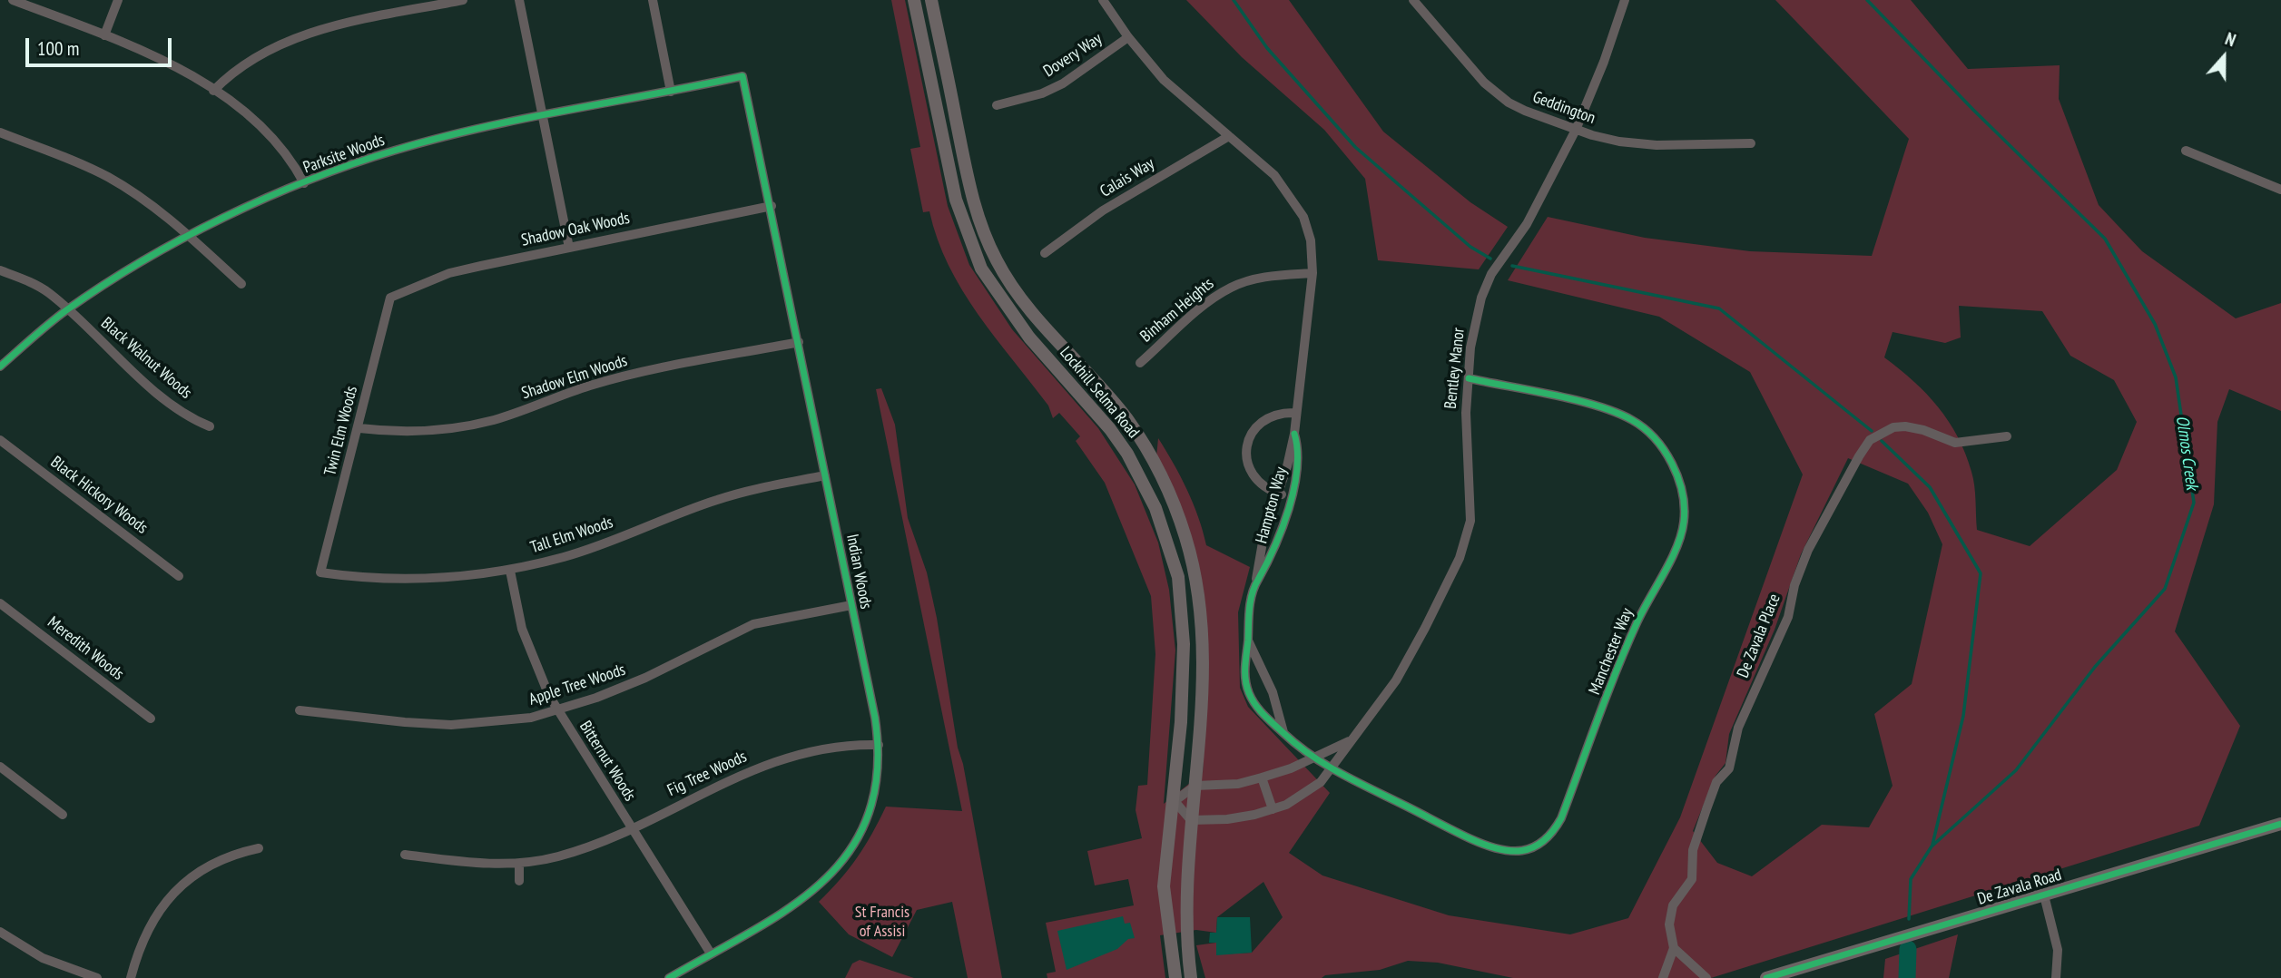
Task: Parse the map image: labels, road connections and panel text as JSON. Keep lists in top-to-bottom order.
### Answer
{
  "streets": {
    "main road": ["Lockhill Selma Road", "De Zavala Road"],
    "street": [
      "Dovery Way",
      "Geddington",
      "Parksite Woods",
      "Calais Way",
      "Shadow Oak Woods",
      "Binham Heights",
      "Black Walnut Woods",
      "Bentley Manor",
      "Shadow Elm Woods",
      "Twin Elm Woods",
      "Black Hickory Woods",
      "Hampton Way",
      "Tall Elm Woods",
      "Indian Woods",
      "De Zavala Place",
      "Meredith Woods",
      "Manchester Way",
      "Apple Tree Woods",
      "Bitternut Woods",
      "Fig Tree Woods"
    ]
  },
  "crossings": [
    ["Dovery Way", "Hampton Way"],
    ["Geddington", "Bentley Manor"],
    ["Parksite Woods", "Black Walnut Woods"],
    ["Parksite Woods", "Indian Woods"],
    ["Calais Way", "Hampton Way"],
    ["Shadow Oak Woods", "Twin Elm Woods"],
    ["Shadow Oak Woods", "Indian Woods"],
    ["Binham Heights", "Hampton Way"],
    ["Bentley Manor", "Lockhill Selma Road"],
    ["Bentley Manor", "Hampton Way"],
    ["Bentley Manor", "Manchester Way"],
    ["Shadow Elm Woods", "Twin Elm Woods"],
    ["Shadow Elm Woods", "Indian Woods"],
    ["Twin Elm Woods", "Tall Elm Woods"],
    ["Hampton Way", "Manchester Way"],
    ["Tall Elm Woods", "Indian Woods"],
    ["Tall Elm Woods", "Bitternut Woods"],
    ["Indian Woods", "Apple Tree Woods"],
    ["Indian Woods", "Bitternut Woods"],
    ["Indian Woods", "Fig Tree Woods"],
    ["Apple Tree Woods", "Bitternut Woods"],
    ["Bitternut Woods", "Fig Tree Woods"]
  ],
  "water": ["Olmos Creek"],
  "parks": ["St Francis of Assisi"],
  "scale_bar": "100 m",
  "north": "top"
}
